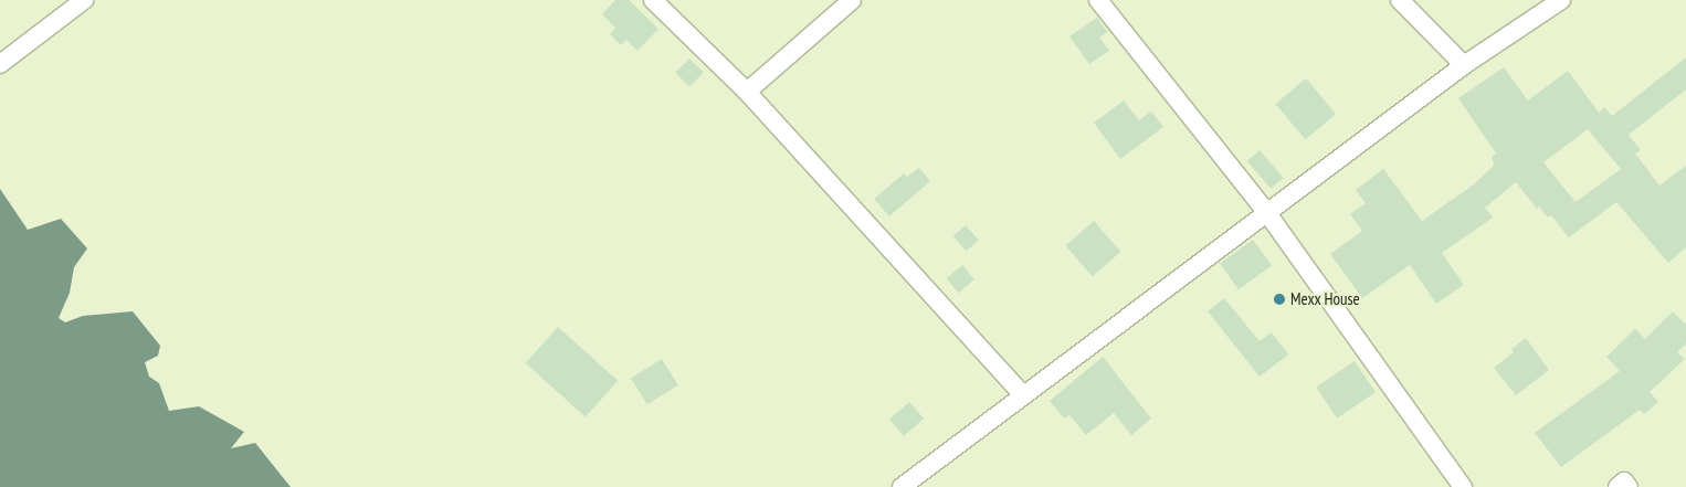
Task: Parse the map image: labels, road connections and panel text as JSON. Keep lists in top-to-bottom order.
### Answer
{
  "places": ["Mexx House"]
}
